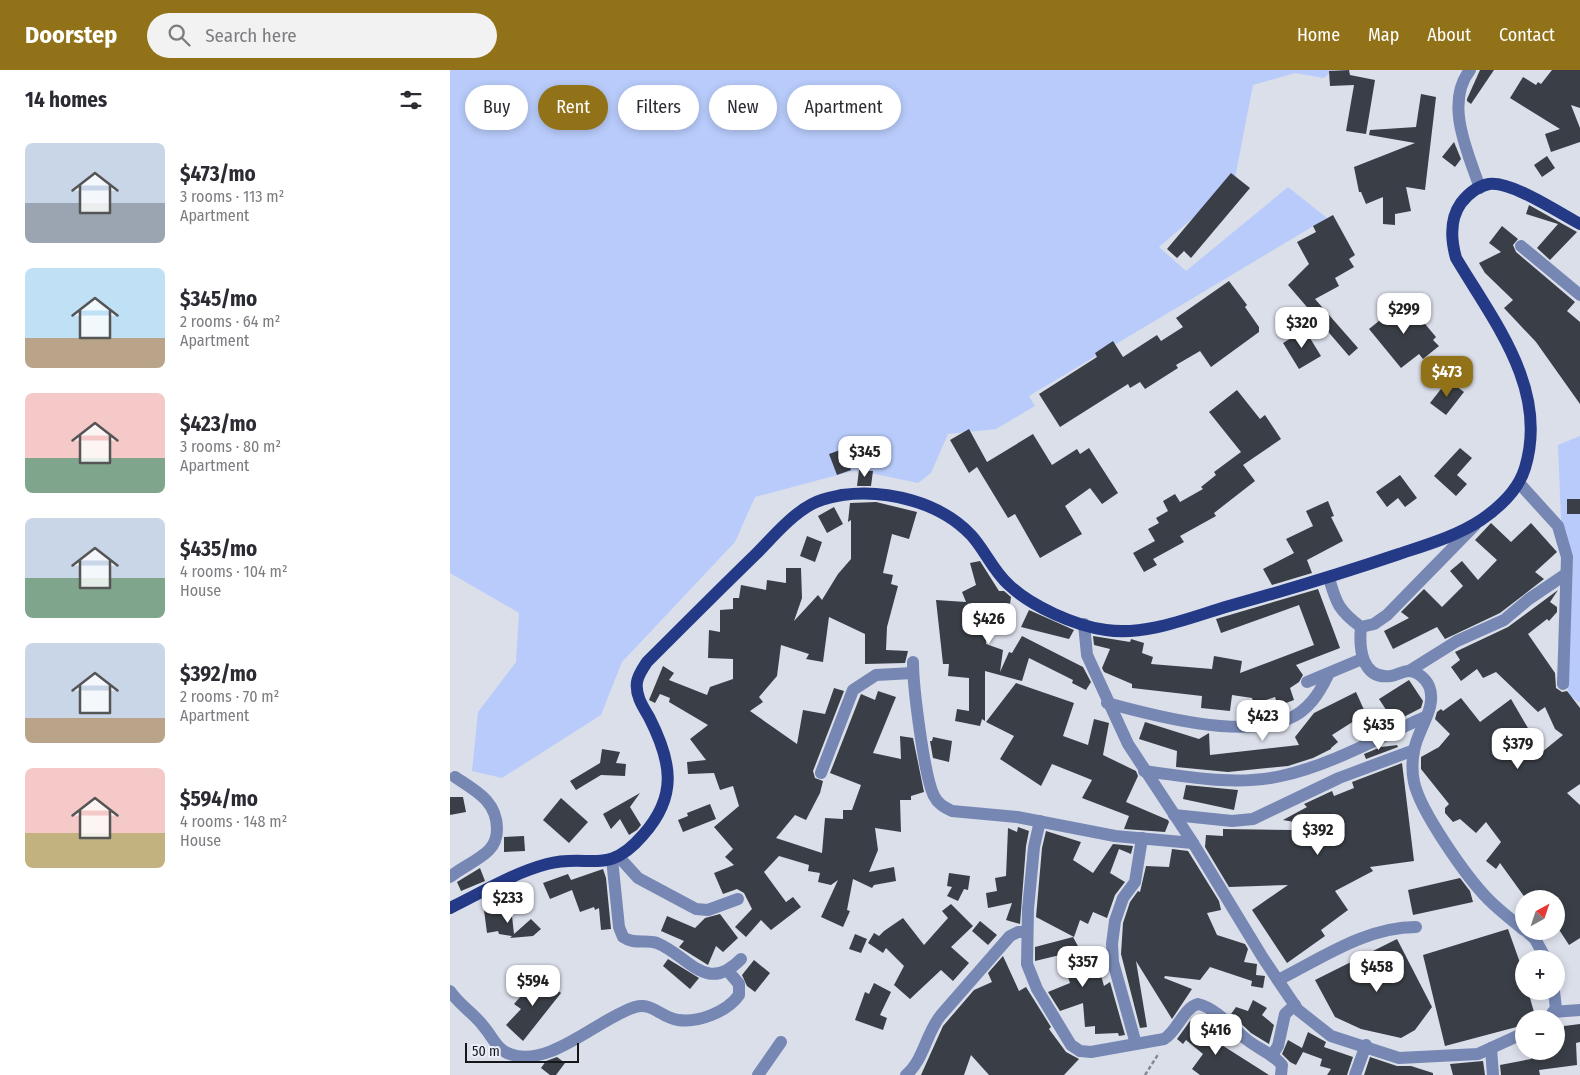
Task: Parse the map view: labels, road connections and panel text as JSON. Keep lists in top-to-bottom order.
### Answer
{
  "scale_bar": "50 m",
  "north": "top right",
  "page": {
    "header": "Doorstep",
    "search": "Search here",
    "nav": [
      "Home",
      "Map",
      "About",
      "Contact"
    ],
    "heading": "14 homes",
    "chip": [
      "Buy",
      "Rent",
      "Filters",
      "New",
      "Apartment"
    ],
    "list": [
      {
        "name": "$473/mo",
        "note": "3 rooms · 113 m² · Apartment"
      },
      {
        "name": "$345/mo",
        "note": "2 rooms · 64 m² · Apartment"
      },
      {
        "name": "$423/mo",
        "note": "3 rooms · 80 m² · Apartment"
      },
      {
        "name": "$435/mo",
        "note": "4 rooms · 104 m² · House"
      },
      {
        "name": "$392/mo",
        "note": "2 rooms · 70 m² · Apartment"
      },
      {
        "name": "$594/mo",
        "note": "4 rooms · 148 m² · House"
      }
    ],
    "price": [
      "$299",
      "$320",
      "$473",
      "$345",
      "$426",
      "$423",
      "$435",
      "$379",
      "$392",
      "$233",
      "$357",
      "$458",
      "$594",
      "$416"
    ],
    "map_buttons": ["+", "−"],
    "scale": "50 m"
  }
}
